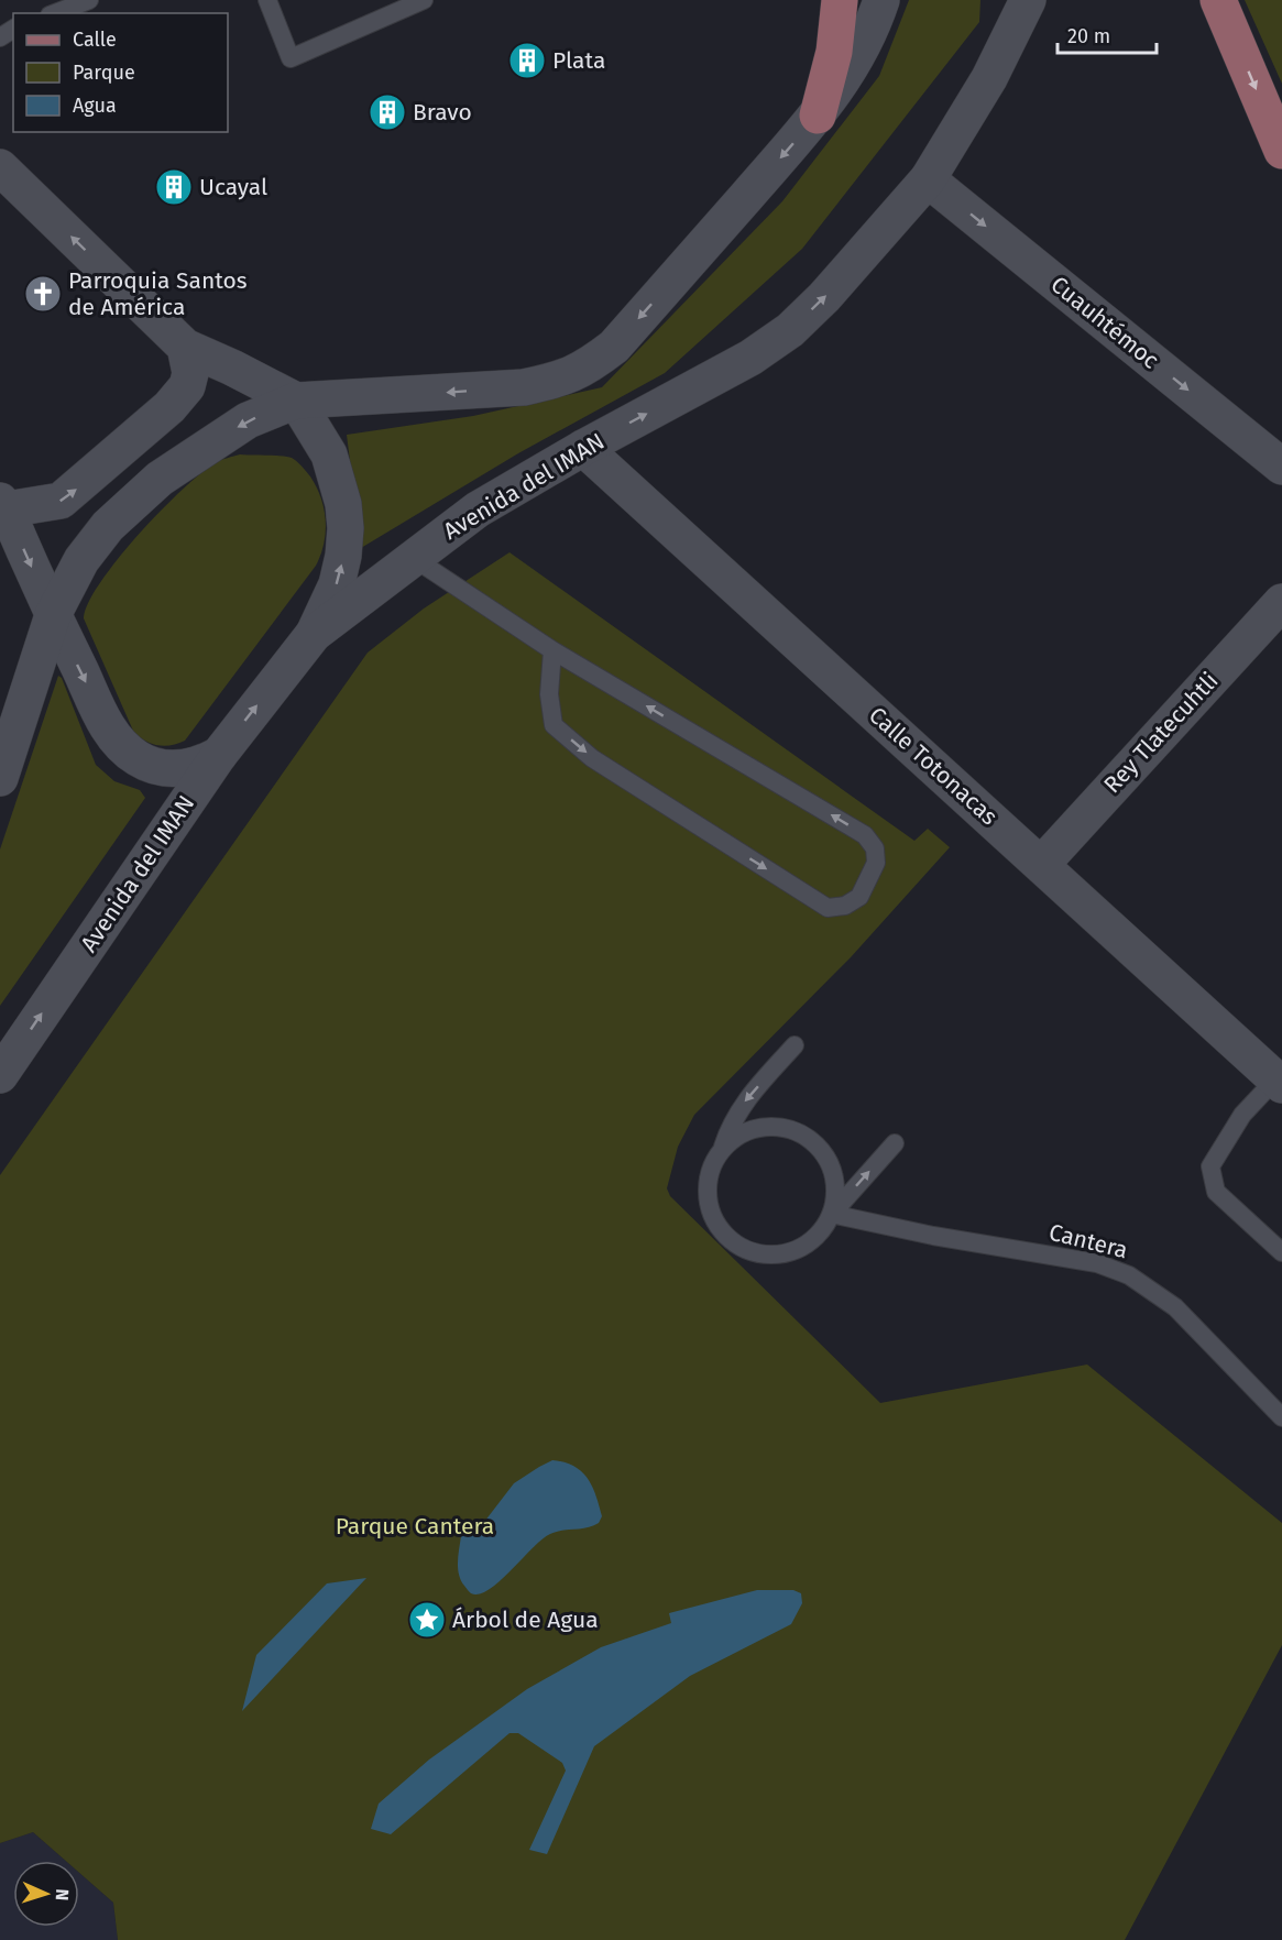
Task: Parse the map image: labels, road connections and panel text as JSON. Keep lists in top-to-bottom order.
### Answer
{
  "streets": {
    "street": [
      "Cuauhtémoc",
      "Avenida del IMAN",
      "Rey Tlatecuhtli",
      "Calle Totonacas"
    ],
    "lane": ["Cantera"]
  },
  "crossings": [
    ["Cuauhtémoc", "Avenida del IMAN"],
    ["Avenida del IMAN", "Calle Totonacas"],
    ["Rey Tlatecuhtli", "Calle Totonacas"]
  ],
  "one_way": ["Cuauhtémoc"],
  "parks": ["Parque Cantera"],
  "places": {
    "building": ["Plata", "Bravo", "Ucayal"],
    "church": ["Parroquia Santos de América"],
    "place": ["Árbol de Agua"]
  },
  "legend": ["Calle", "Parque", "Agua"],
  "scale_bar": "20 m",
  "north": "right"
}
